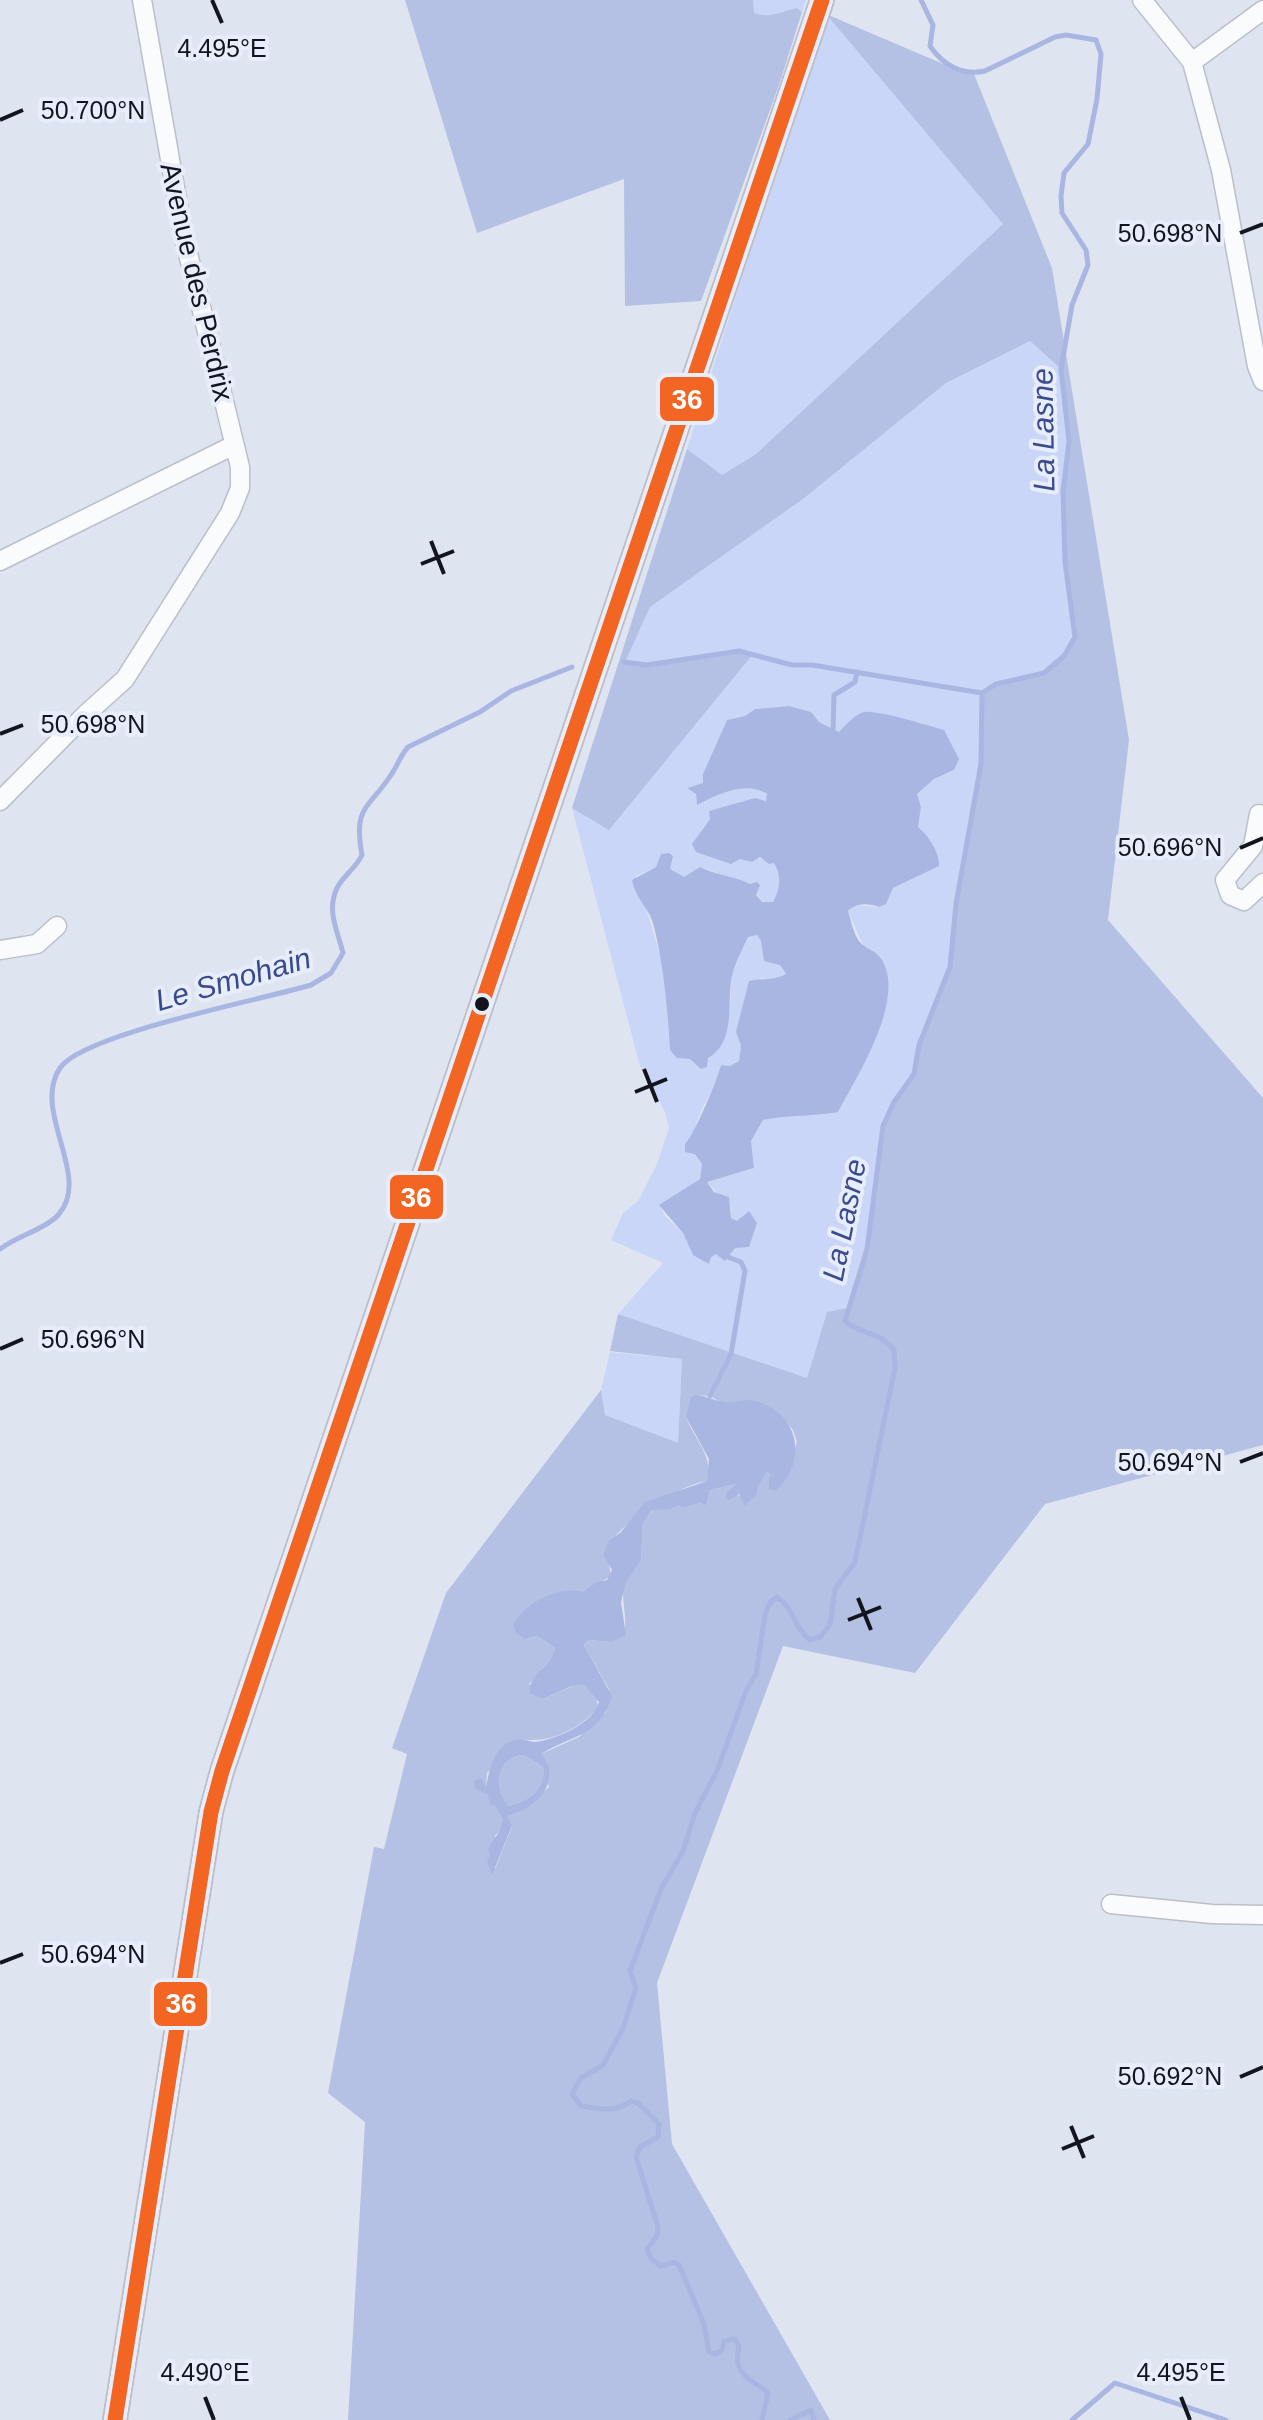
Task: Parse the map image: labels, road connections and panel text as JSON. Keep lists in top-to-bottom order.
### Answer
{
  "streets": {
    "street": ["Avenue des Perdrix"]
  },
  "water": ["La Lasne", "Le Smohain"],
  "lines": ["transit line 36"],
  "coordinates": [
    "4.495°E",
    "50.700°N",
    "50.698°N",
    "50.696°N",
    "50.694°N",
    "50.692°N",
    "4.490°E"
  ]
}
